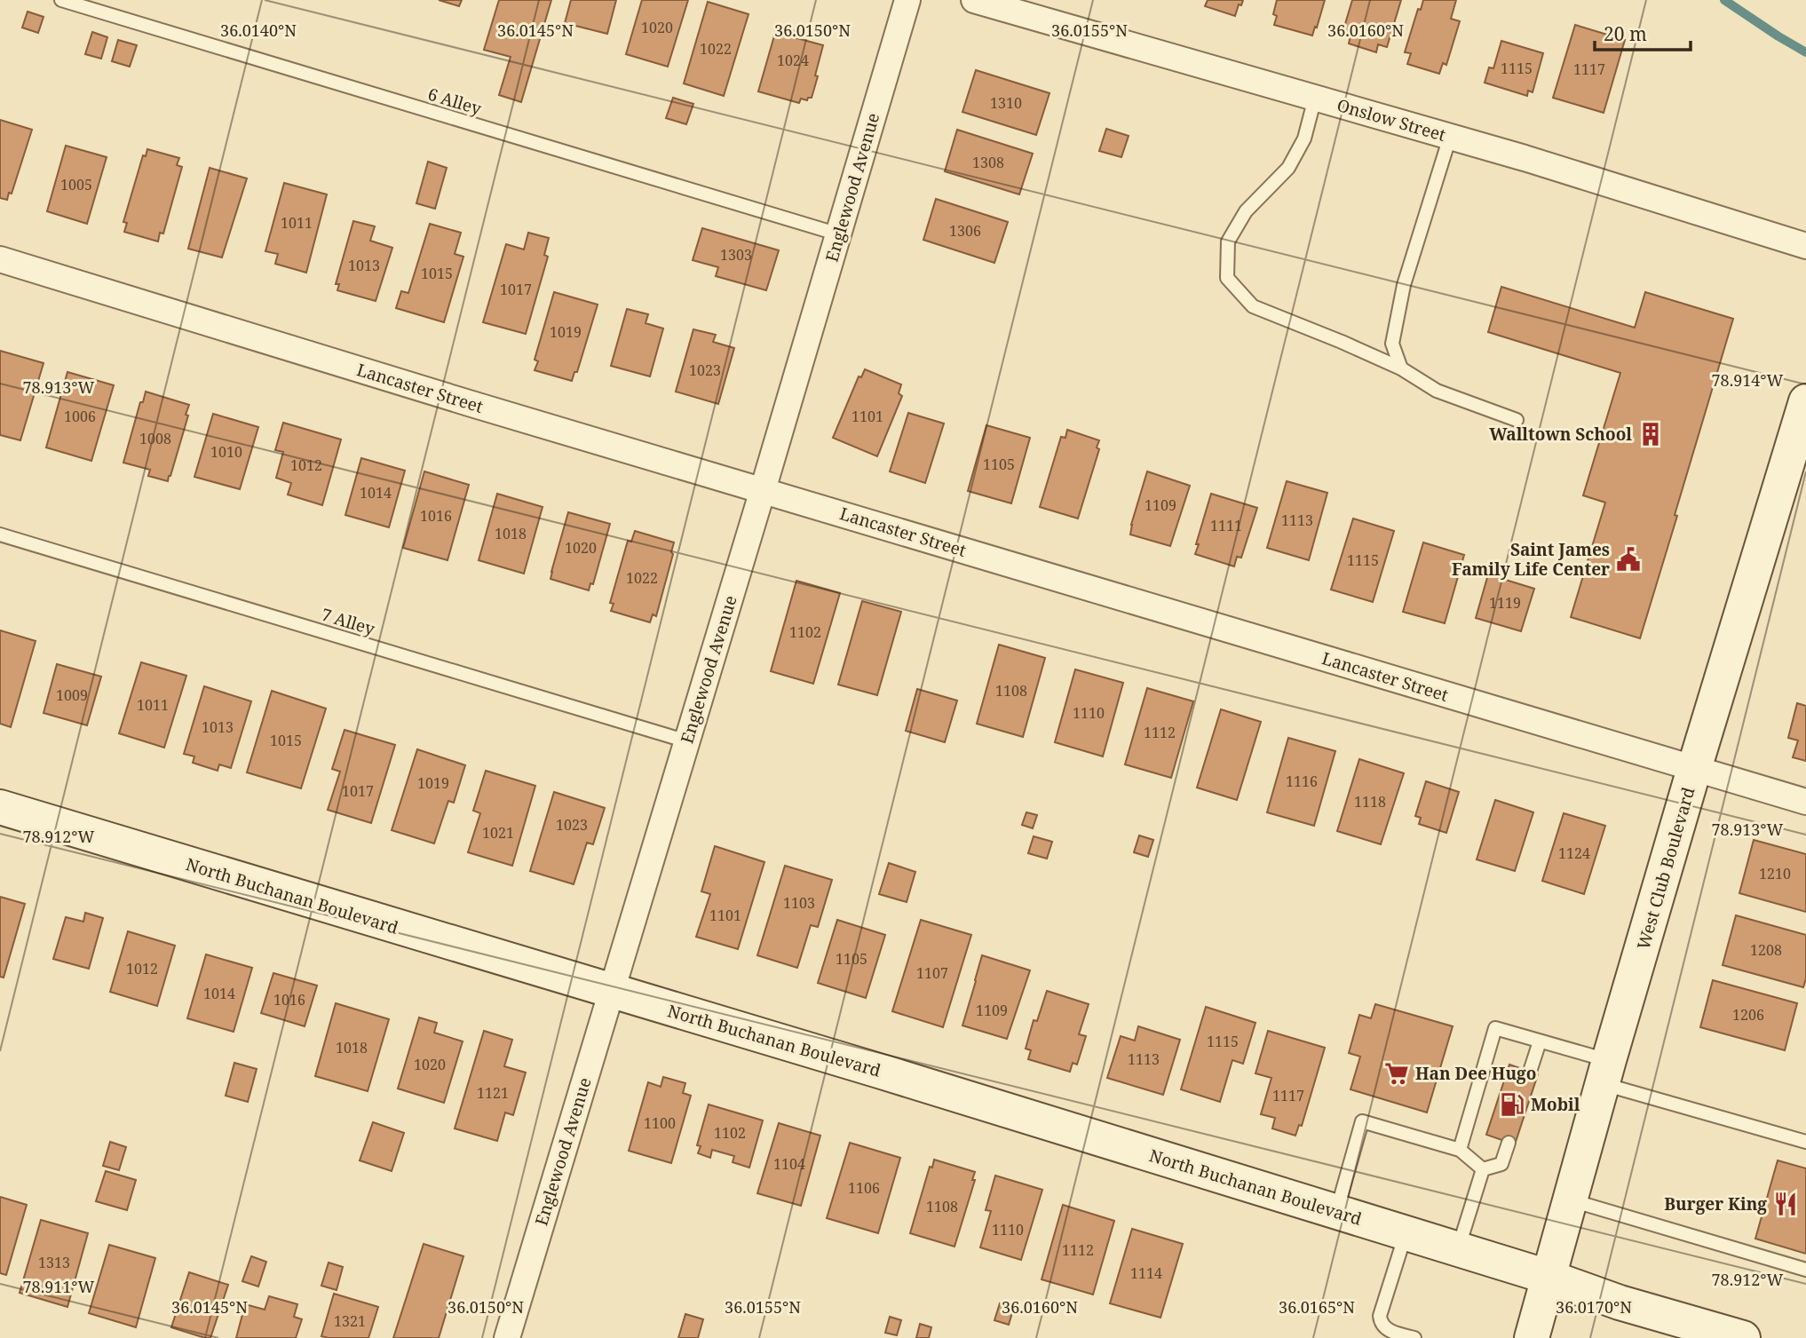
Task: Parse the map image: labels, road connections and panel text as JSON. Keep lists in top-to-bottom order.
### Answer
{
  "streets": {
    "street": [
      "Onslow Street",
      "Englewood Avenue",
      "Lancaster Street",
      "West Club Boulevard",
      "North Buchanan Boulevard"
    ],
    "lane": ["6 Alley", "7 Alley"]
  },
  "crossings": [
    ["6 Alley", "Englewood Avenue"],
    ["Englewood Avenue", "Lancaster Street"],
    ["Englewood Avenue", "7 Alley"],
    ["Englewood Avenue", "North Buchanan Boulevard"],
    ["Lancaster Street", "West Club Boulevard"],
    ["West Club Boulevard", "North Buchanan Boulevard"]
  ],
  "places": {
    "building": ["Walltown School"],
    "public building": ["Saint James Family Life Center"],
    "supermarket": ["Han Dee Hugo"],
    "fuel station": ["Mobil"],
    "restaurant": ["Burger King"]
  },
  "house_numbers": [
    "1020",
    "1022",
    "1024",
    "1115",
    "1117",
    "1310",
    "1308",
    "1005",
    "1011",
    "1306",
    "1303",
    "1013",
    "1015",
    "1017",
    "1019",
    "1023",
    "1006",
    "1101",
    "1008",
    "1010",
    "1105",
    "1012",
    "1014",
    "1109",
    "1016",
    "1113",
    "1111",
    "1018",
    "1020",
    "1115",
    "1022",
    "1119",
    "1102",
    "1108",
    "1009",
    "1011",
    "1110",
    "1013",
    "1112",
    "1015",
    "1116",
    "1019",
    "1017",
    "1118",
    "1023",
    "1021",
    "1124",
    "1210",
    "1103",
    "1101",
    "1208",
    "1105",
    "1012",
    "1107",
    "1014",
    "1016",
    "1109",
    "1206",
    "1115",
    "1018",
    "1113",
    "1020",
    "1121",
    "1117",
    "1100",
    "1102",
    "1104",
    "1106",
    "1108",
    "1110",
    "1112",
    "1313",
    "1114",
    "1321"
  ],
  "scale_bar": "20 m",
  "coordinates": [
    "36.0140°N",
    "36.0145°N",
    "36.0150°N",
    "36.0155°N",
    "36.0160°N",
    "78.914°W",
    "78.913°W",
    "78.912°W",
    "78.911°W",
    "36.0165°N",
    "36.0170°N"
  ]
}
